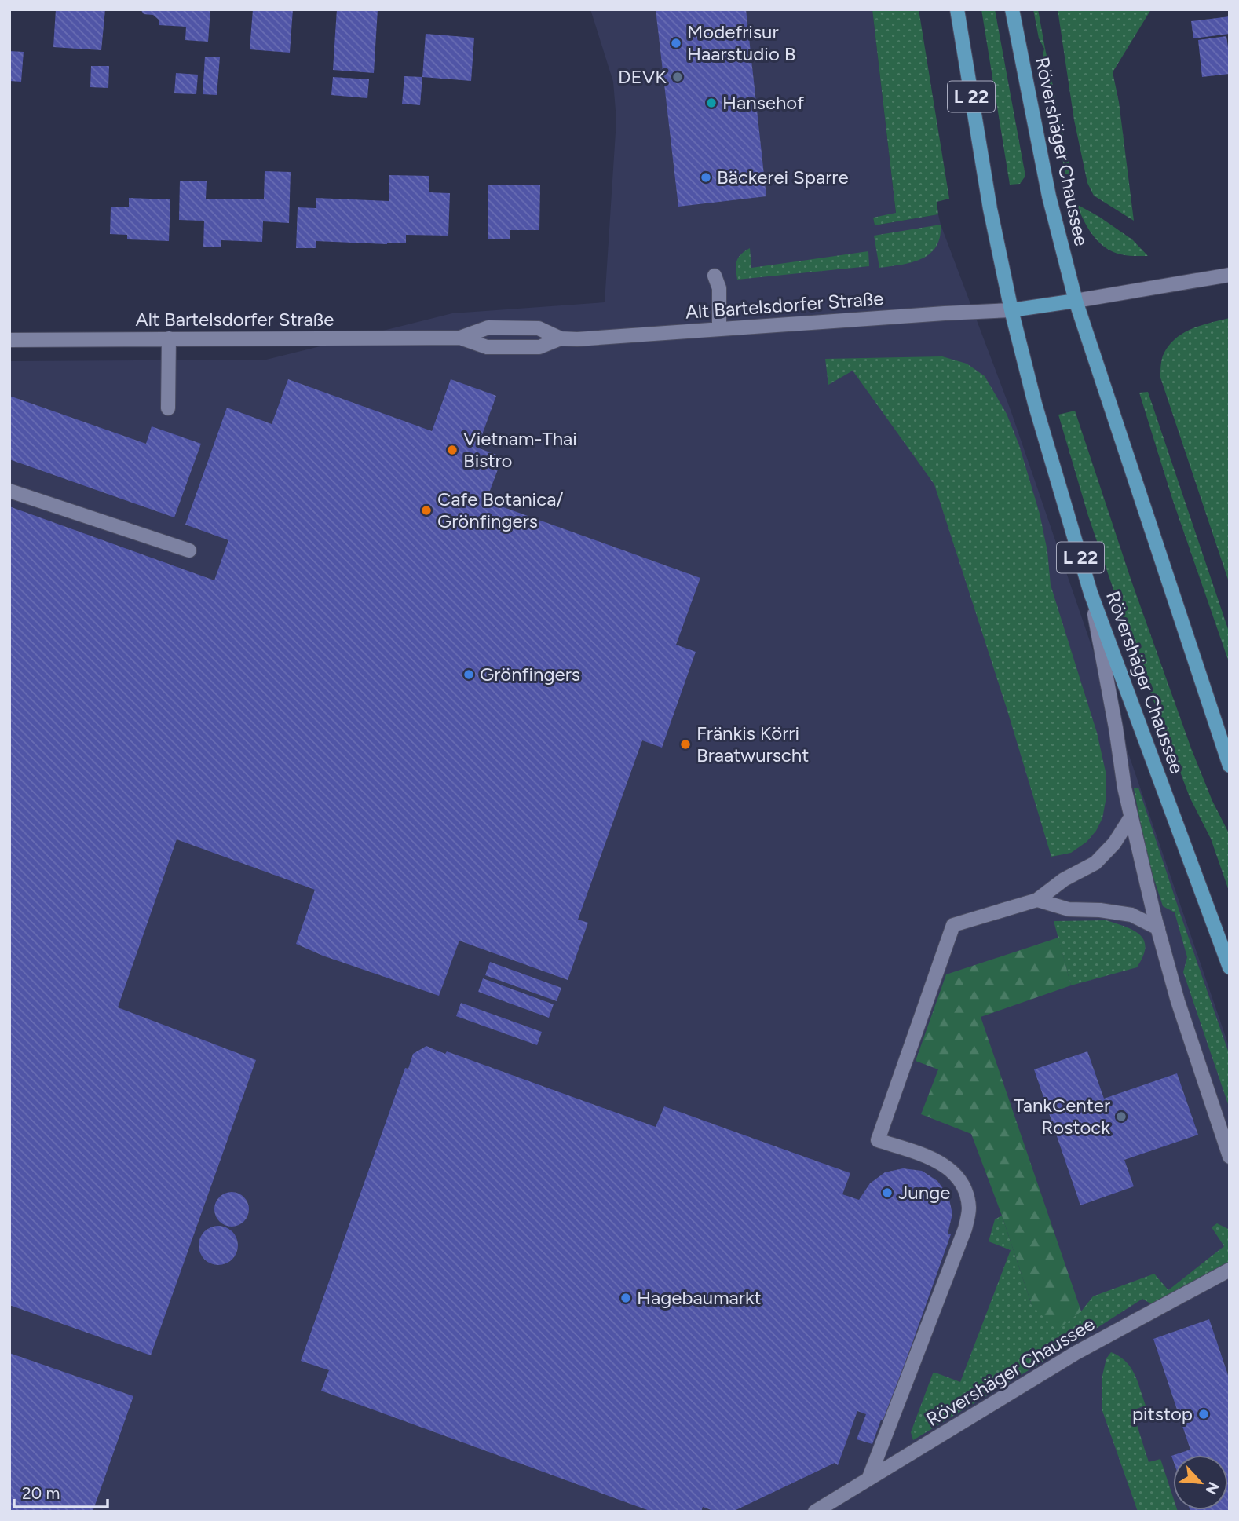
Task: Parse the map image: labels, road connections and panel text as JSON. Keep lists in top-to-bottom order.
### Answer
{
  "streets": {
    "main road": ["L 22", "Rövershäger Chaussee"],
    "street": ["Alt Bartelsdorfer Straße"]
  },
  "crossings": [
    ["Rövershäger Chaussee", "Alt Bartelsdorfer Straße"]
  ],
  "places": [
    "Modefrisur Haarstudio B",
    "DEVK",
    "Hansehof",
    "Bäckerei Sparre",
    "Vietnam-Thai Bistro",
    "Cafe Botanica/ Grönfingers",
    "Grönfingers",
    "Fränkis Körri Braatwurscht",
    "TankCenter Rostock",
    "Junge",
    "Hagebaumarkt",
    "pitstop"
  ],
  "scale_bar": "20 m",
  "north": "bottom right"
}
